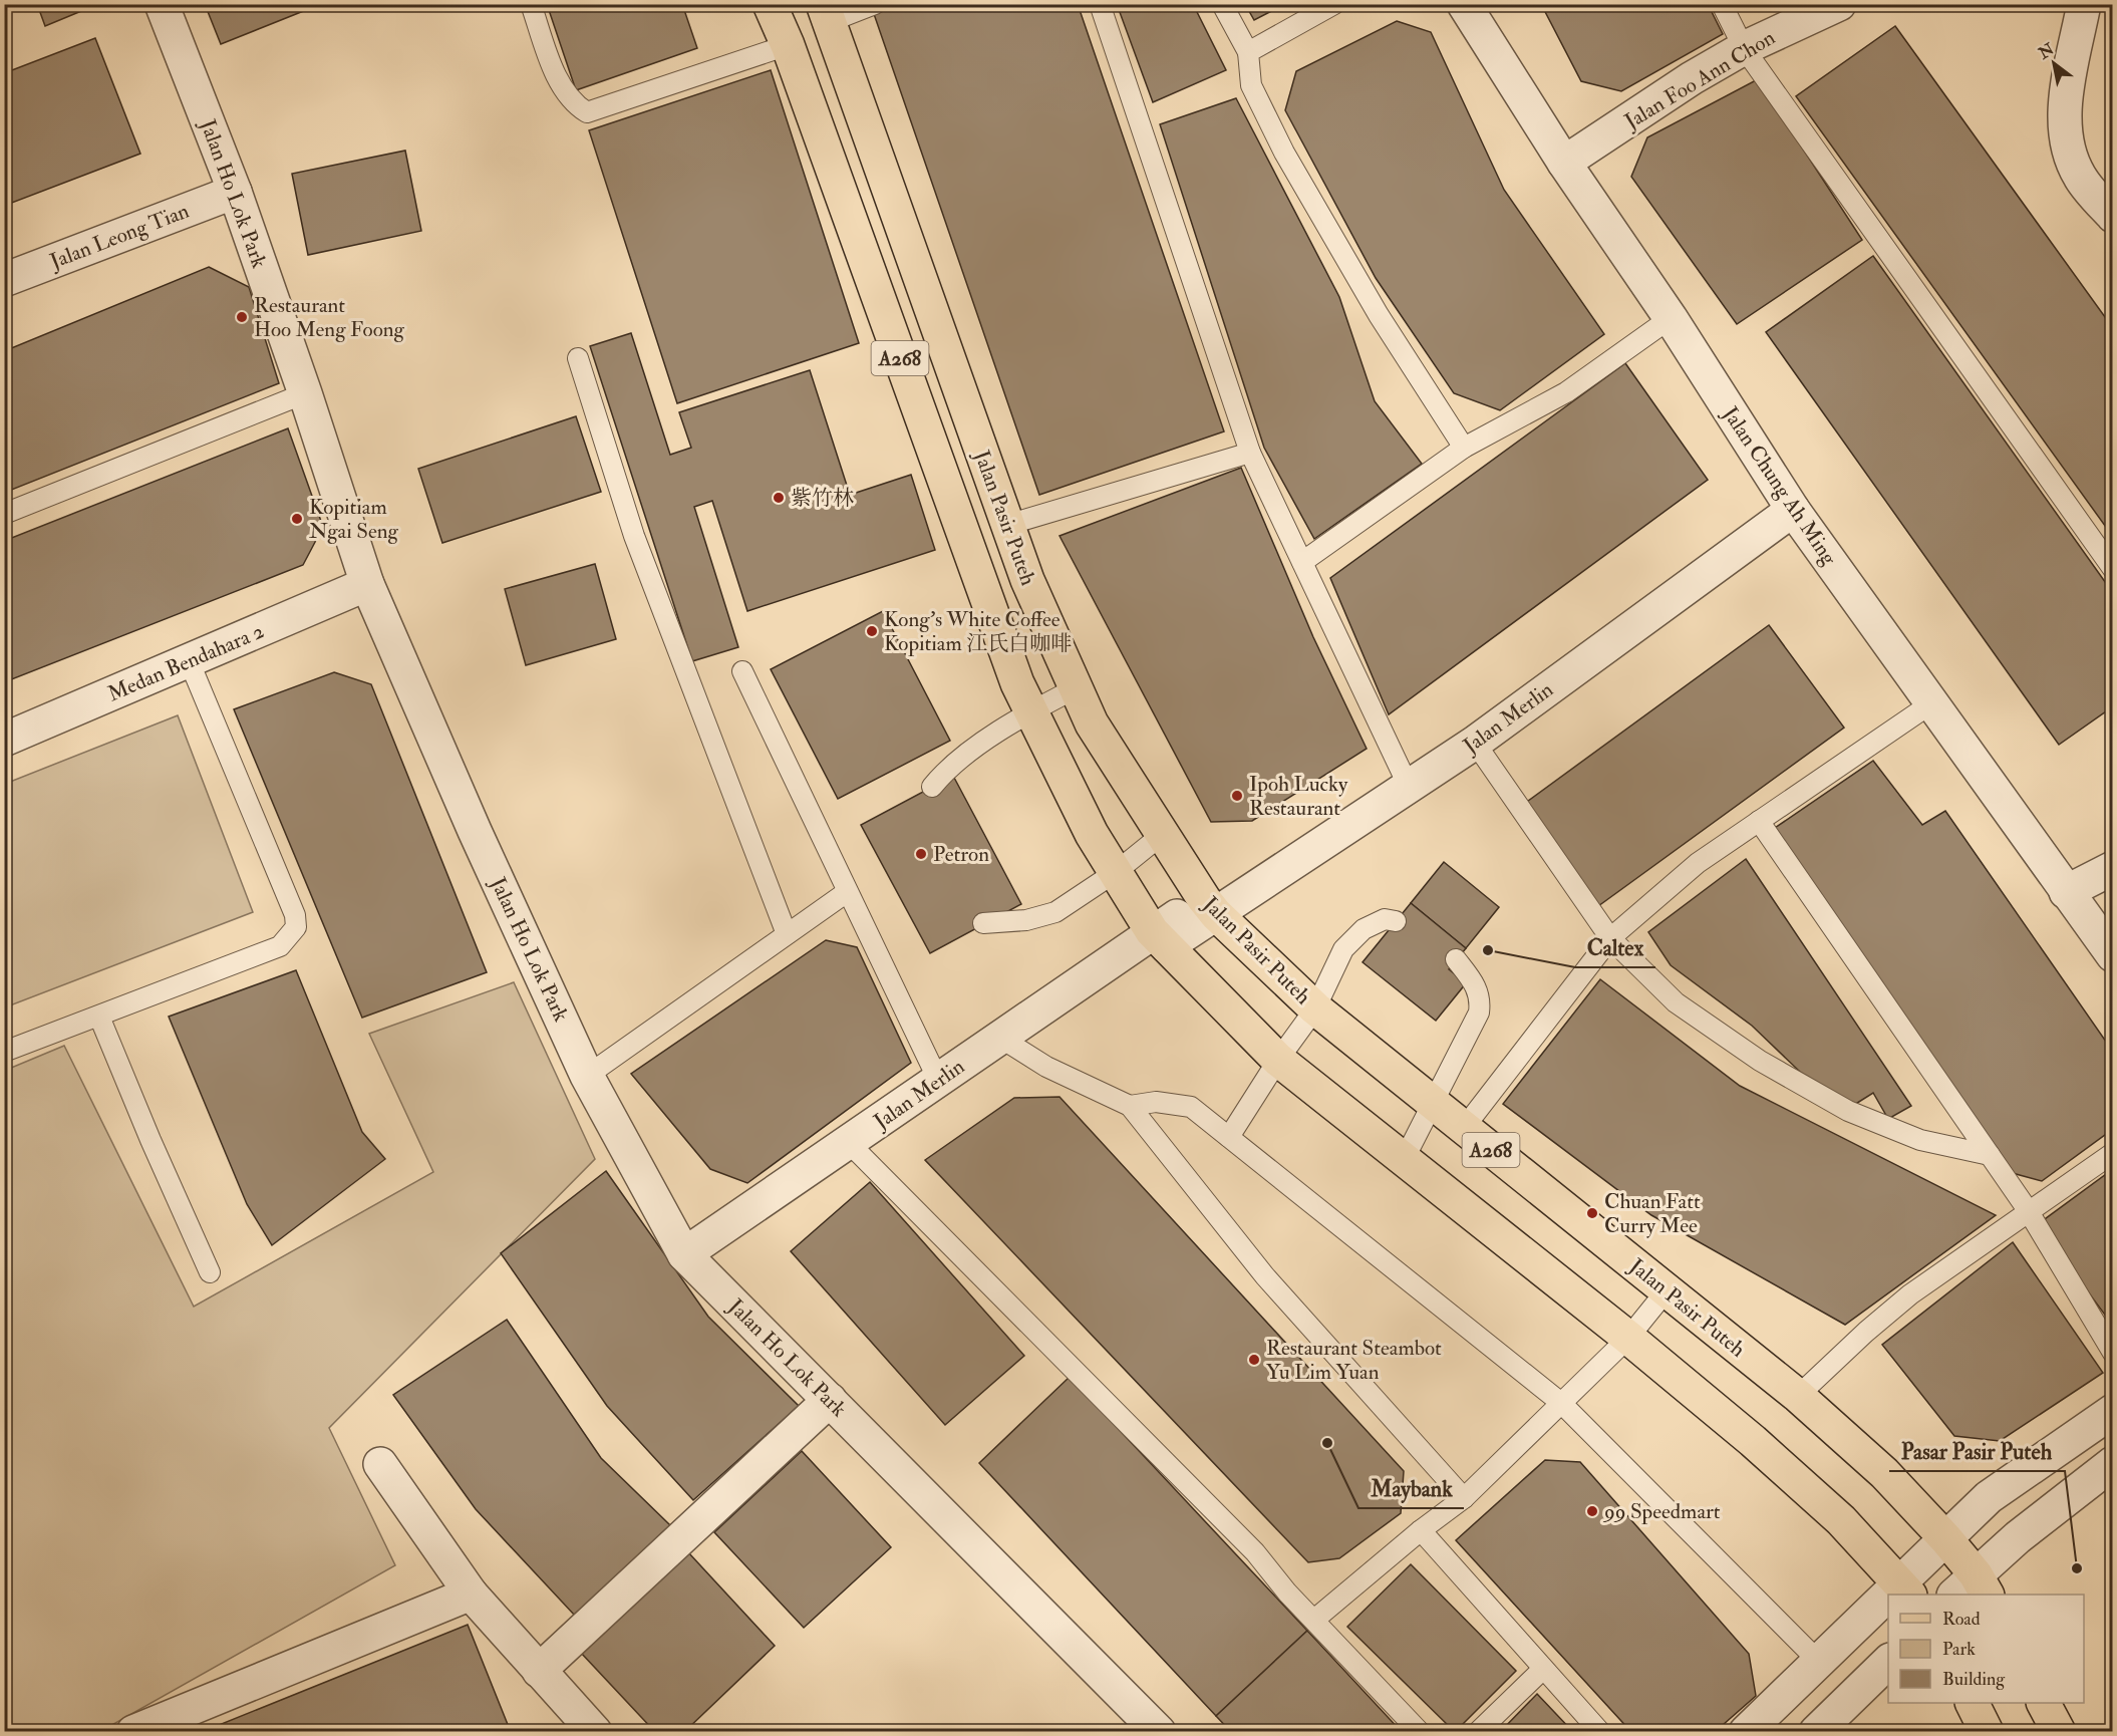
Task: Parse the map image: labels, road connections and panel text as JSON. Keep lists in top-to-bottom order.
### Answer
{
  "streets": {
    "main road": ["A268", "Jalan Pasir Puteh"],
    "street": [
      "Jalan Foo Ann Chon",
      "Jalan Ho Lok Park",
      "Jalan Leong Tian",
      "Jalan Chung Ah Ming",
      "Medan Bendahara 2",
      "Jalan Merlin"
    ]
  },
  "crossings": [
    ["Jalan Foo Ann Chon", "Jalan Chung Ah Ming"],
    ["Jalan Ho Lok Park", "Jalan Leong Tian"],
    ["Jalan Ho Lok Park", "Medan Bendahara 2"],
    ["Jalan Ho Lok Park", "Jalan Merlin"],
    ["A268", "Jalan Merlin"],
    ["Jalan Chung Ah Ming", "Jalan Merlin"],
    ["Jalan Pasir Puteh", "Jalan Merlin"]
  ],
  "places": [
    "Restaurant Hoo Meng Foong",
    "紫竹林",
    "Kopitiam Ngai Seng",
    "Kong's White Coffee Kopitiam 江氏白咖啡",
    "Ipoh Lucky Restaurant",
    "Petron",
    "Caltex",
    "Chuan Fatt Curry Mee",
    "Restaurant Steambot Yu Lim Yuan",
    "Maybank",
    "99 Speedmart",
    "Pasar Pasir Puteh"
  ],
  "legend": ["Road", "Park", "Building"],
  "north": "top left"
}
